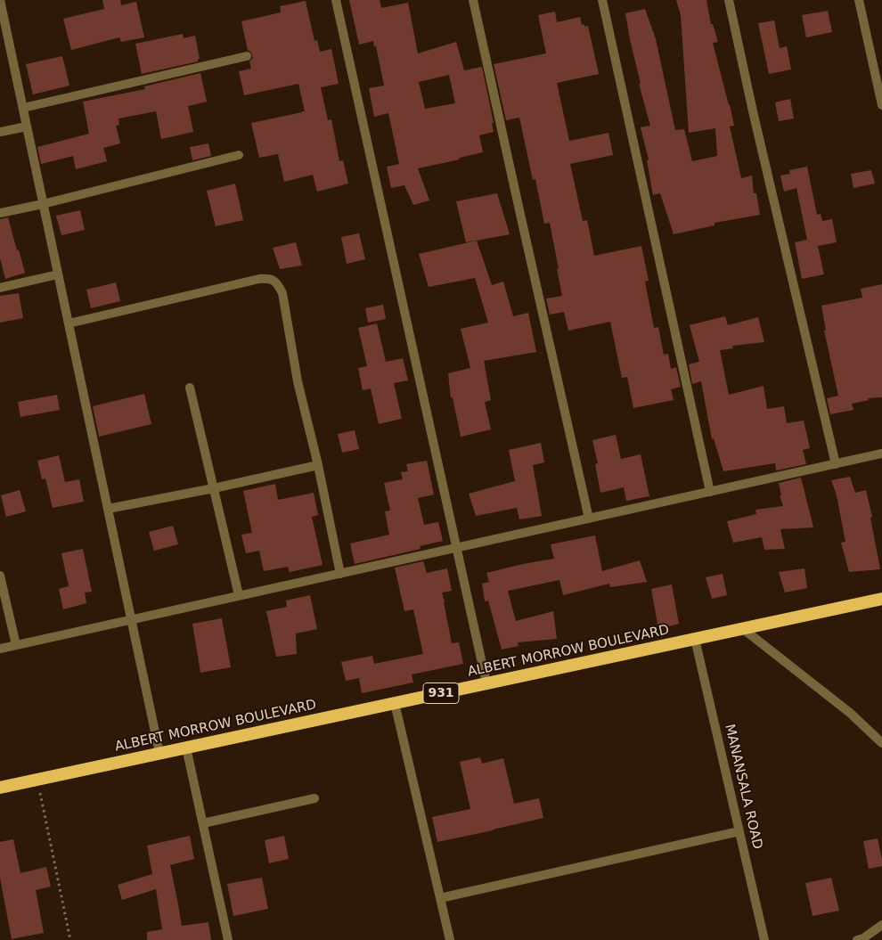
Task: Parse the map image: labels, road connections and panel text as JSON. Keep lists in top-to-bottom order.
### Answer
{
  "streets": {
    "highway": ["ALBERT MORROW BOULEVARD", "931"],
    "street": ["MANANSALA ROAD"]
  },
  "crossings": [
    ["ALBERT MORROW BOULEVARD", "MANANSALA ROAD"]
  ]
}
